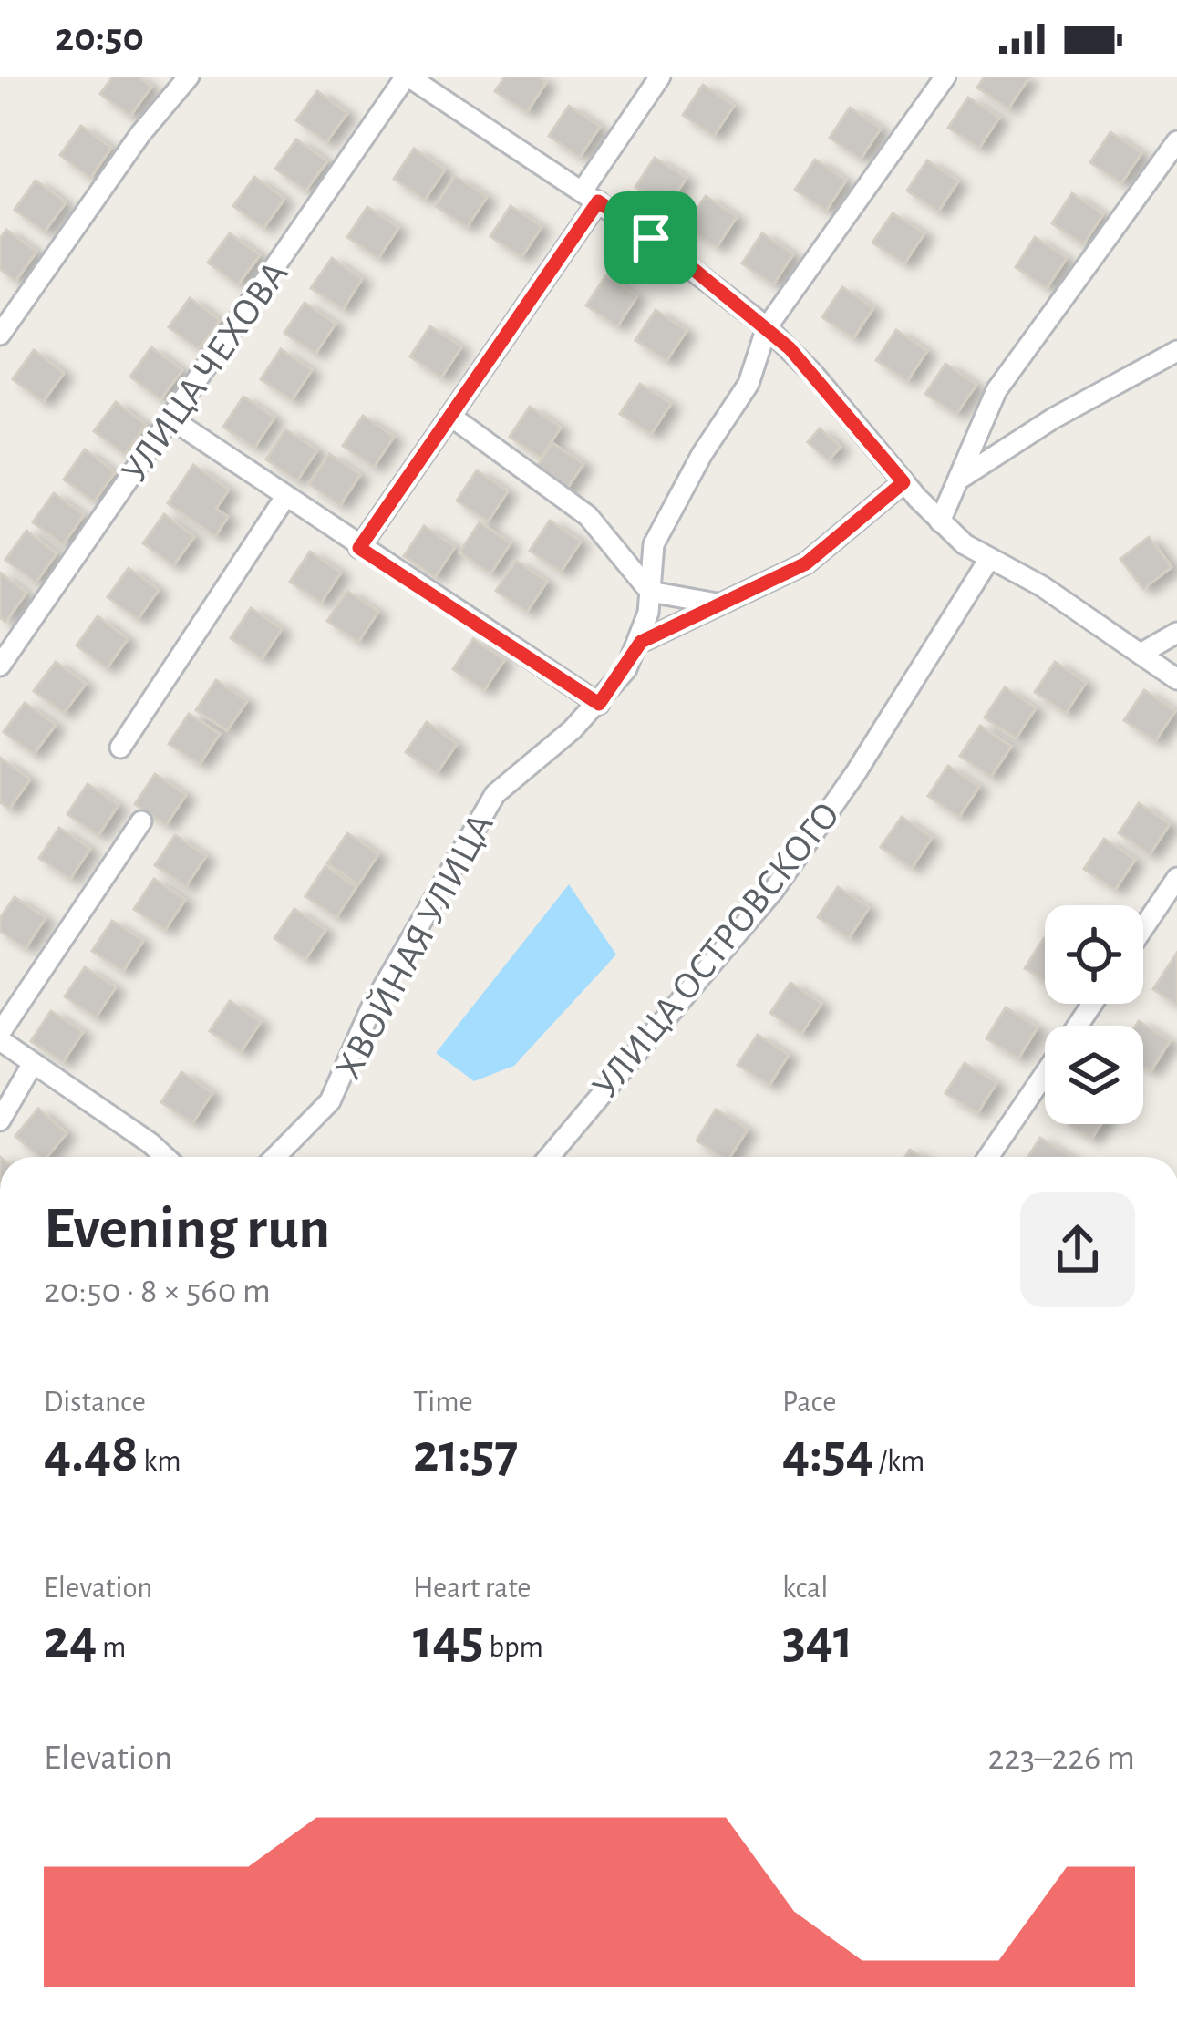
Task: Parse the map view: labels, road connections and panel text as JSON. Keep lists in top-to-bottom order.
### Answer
{
  "streets": {
    "street": ["УЛИЦА ЧЕХОВА", "ХВОЙНАЯ УЛИЦА", "УЛИЦА ОСТРОВСКОГО"]
  },
  "page": {
    "status": "20:50",
    "heading": ["Evening run", "20:50 · 8 × 560 m"],
    "stats": [
      ["Distance", "4.48 km"],
      ["Time", "21:57"],
      ["Pace", "4:54 /km"],
      ["Elevation", "24 m"],
      ["Heart rate", "145 bpm"],
      ["kcal", "341"]
    ],
    "chart": ["Elevation", "223–226 m"]
  }
}
